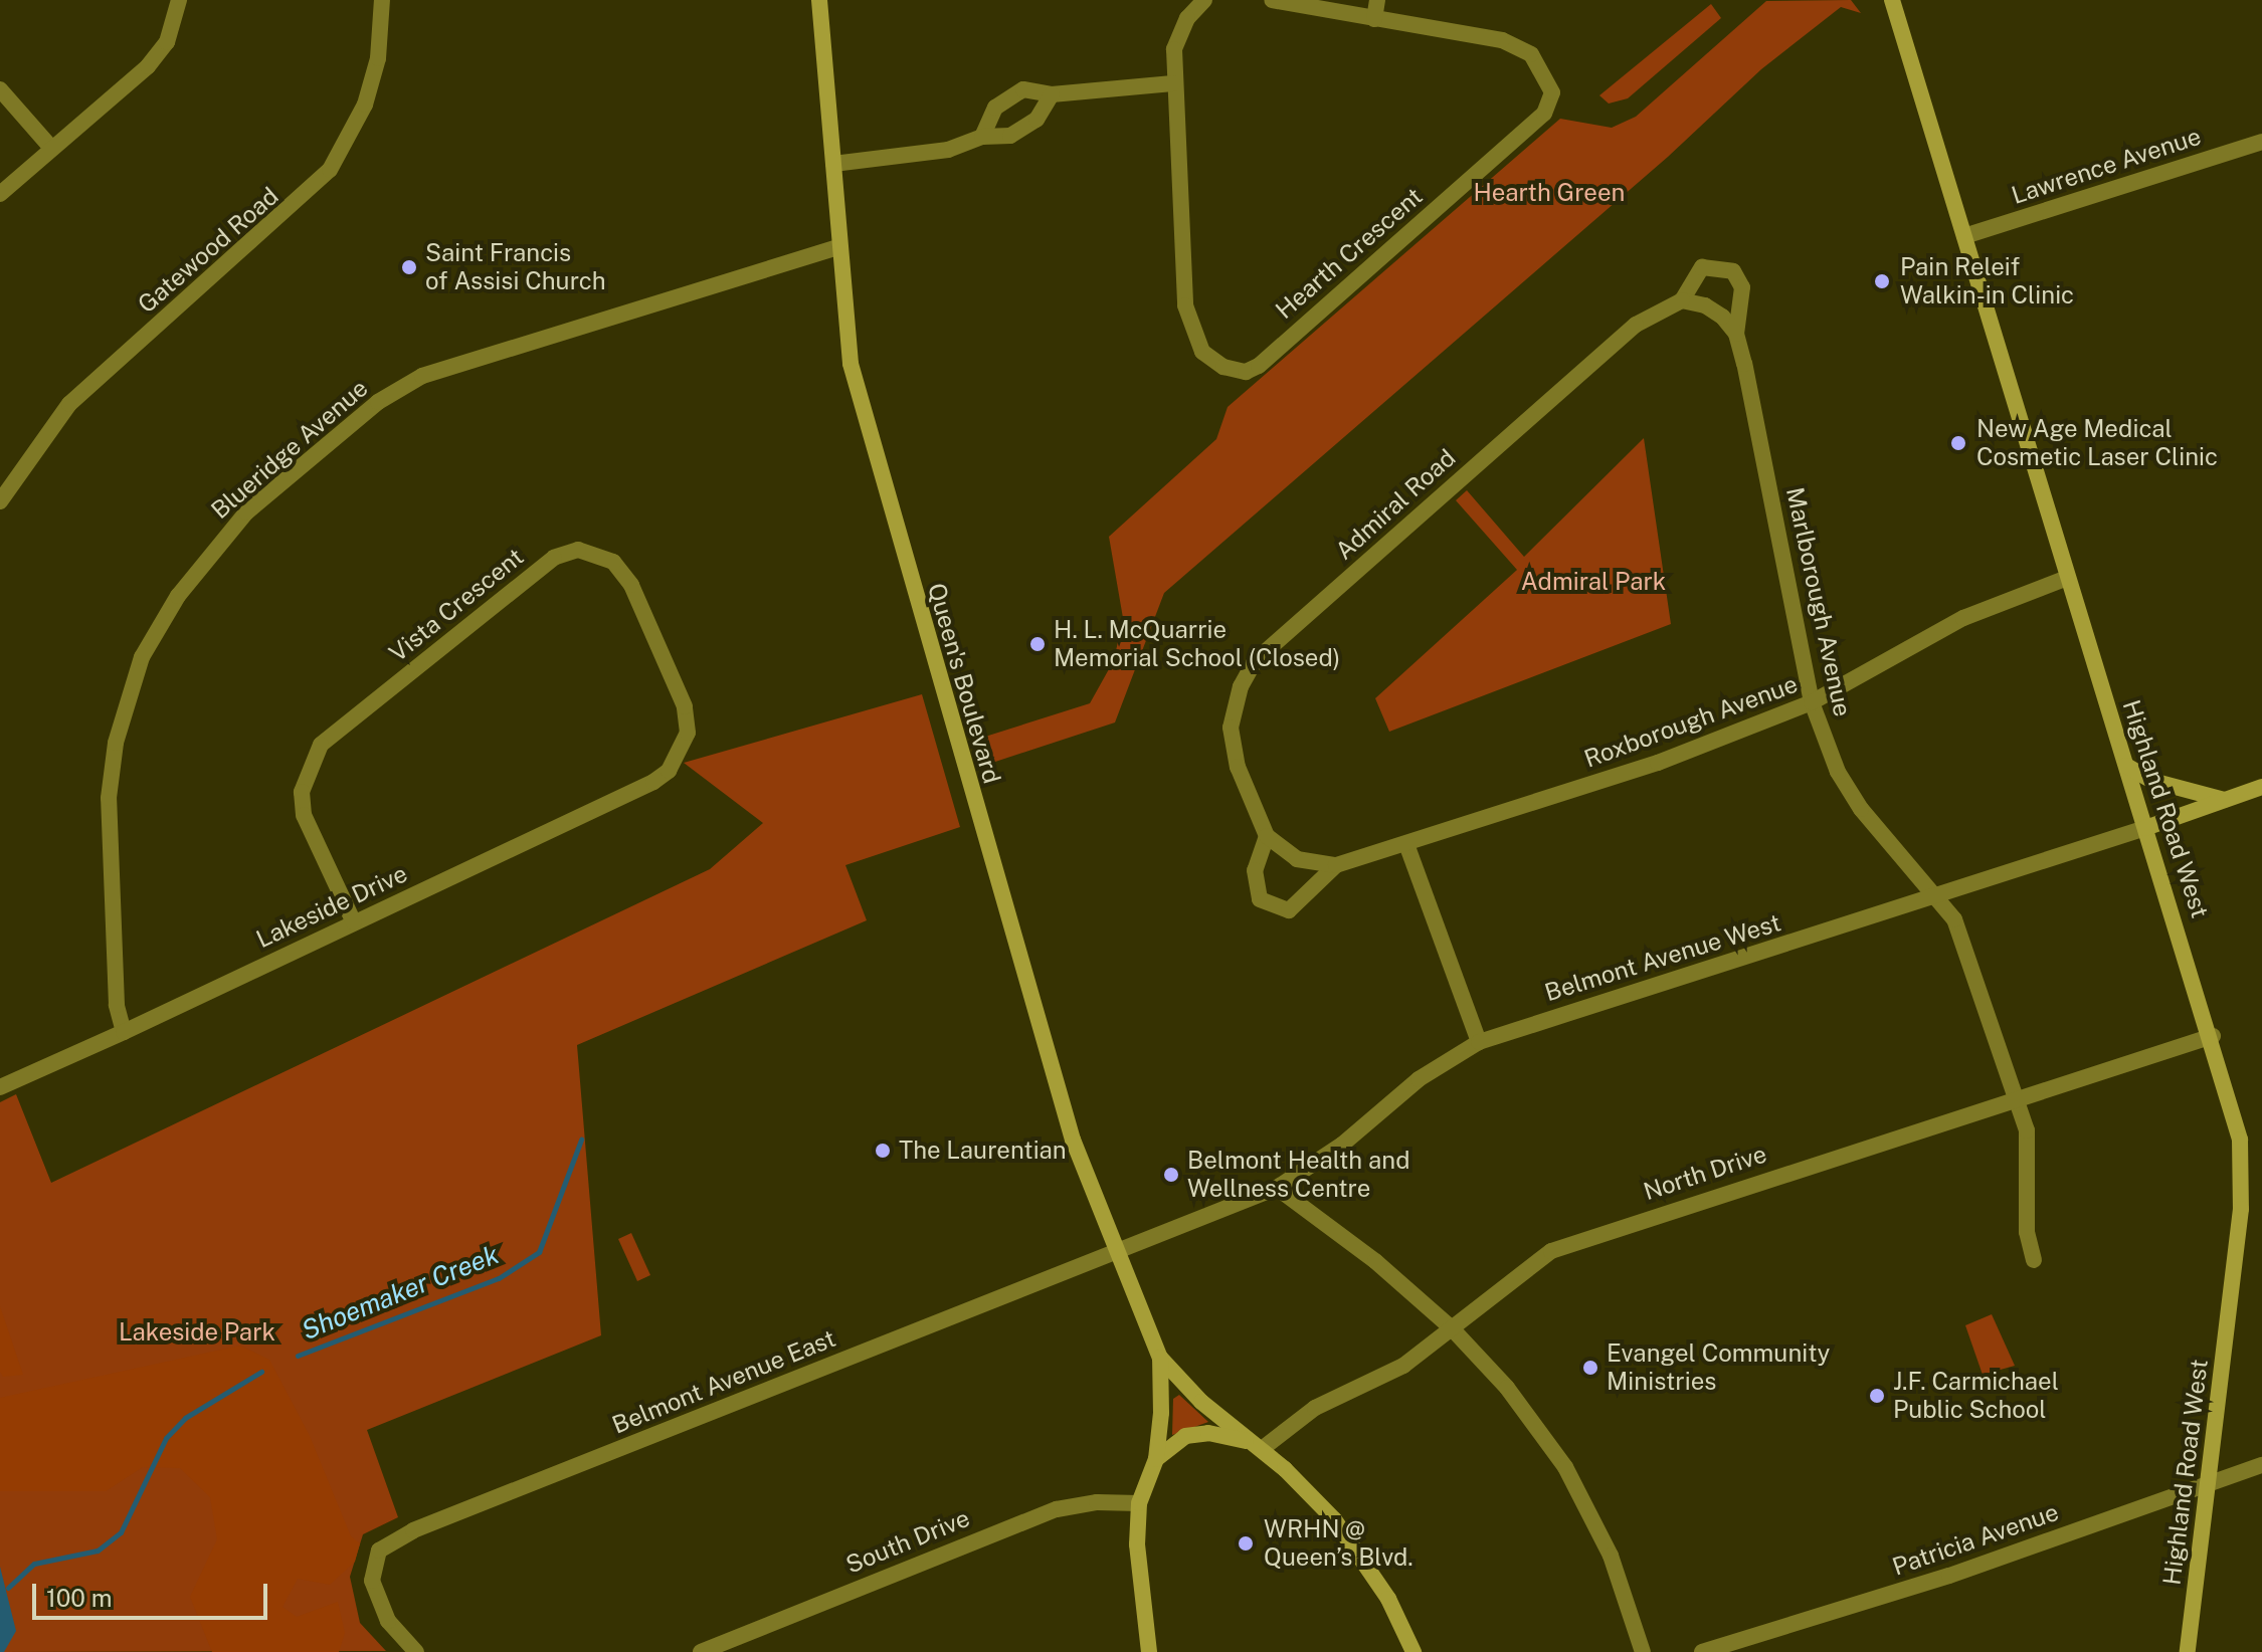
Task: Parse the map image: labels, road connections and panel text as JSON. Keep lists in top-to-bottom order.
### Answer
{
  "streets": {
    "street": [
      "Lawrence Avenue",
      "Gatewood Road",
      "Hearth Crescent",
      "Blueridge Avenue",
      "Admiral Road",
      "Marlborough Avenue",
      "Vista Crescent",
      "Queen's Boulevard",
      "Roxborough Avenue",
      "Highland Road West",
      "Lakeside Drive",
      "Belmont Avenue West",
      "North Drive",
      "Belmont Avenue East",
      "Patricia Avenue",
      "South Drive"
    ]
  },
  "crossings": [
    ["Lawrence Avenue", "Highland Road West"],
    ["Blueridge Avenue", "Queen's Boulevard"],
    ["Blueridge Avenue", "Lakeside Drive"],
    ["Admiral Road", "Marlborough Avenue"],
    ["Marlborough Avenue", "Roxborough Avenue"],
    ["Marlborough Avenue", "Belmont Avenue West"],
    ["Marlborough Avenue", "North Drive"],
    ["Vista Crescent", "Lakeside Drive"],
    ["Queen's Boulevard", "Belmont Avenue West"],
    ["Queen's Boulevard", "North Drive"],
    ["Queen's Boulevard", "Belmont Avenue East"],
    ["Queen's Boulevard", "South Drive"],
    ["Roxborough Avenue", "Highland Road West"],
    ["Highland Road West", "Belmont Avenue West"],
    ["Highland Road West", "North Drive"],
    ["Highland Road West", "Patricia Avenue"],
    ["Belmont Avenue West", "Belmont Avenue East"]
  ],
  "water": ["Shoemaker Creek"],
  "parks": ["Hearth Green", "Admiral Park", "Lakeside Park"],
  "places": [
    "Saint Francis of Assisi Church",
    "Pain Releif Walkin-in Clinic",
    "New Age Medical Cosmetic Laser Clinic",
    "H. L. McQuarrie Memorial School (Closed)",
    "The Laurentian",
    "Belmont Health and Wellness Centre",
    "Evangel Community Ministries",
    "J.F. Carmichael Public School",
    "WRHN @ Queen’s Blvd."
  ],
  "scale_bar": "100 m"
}
